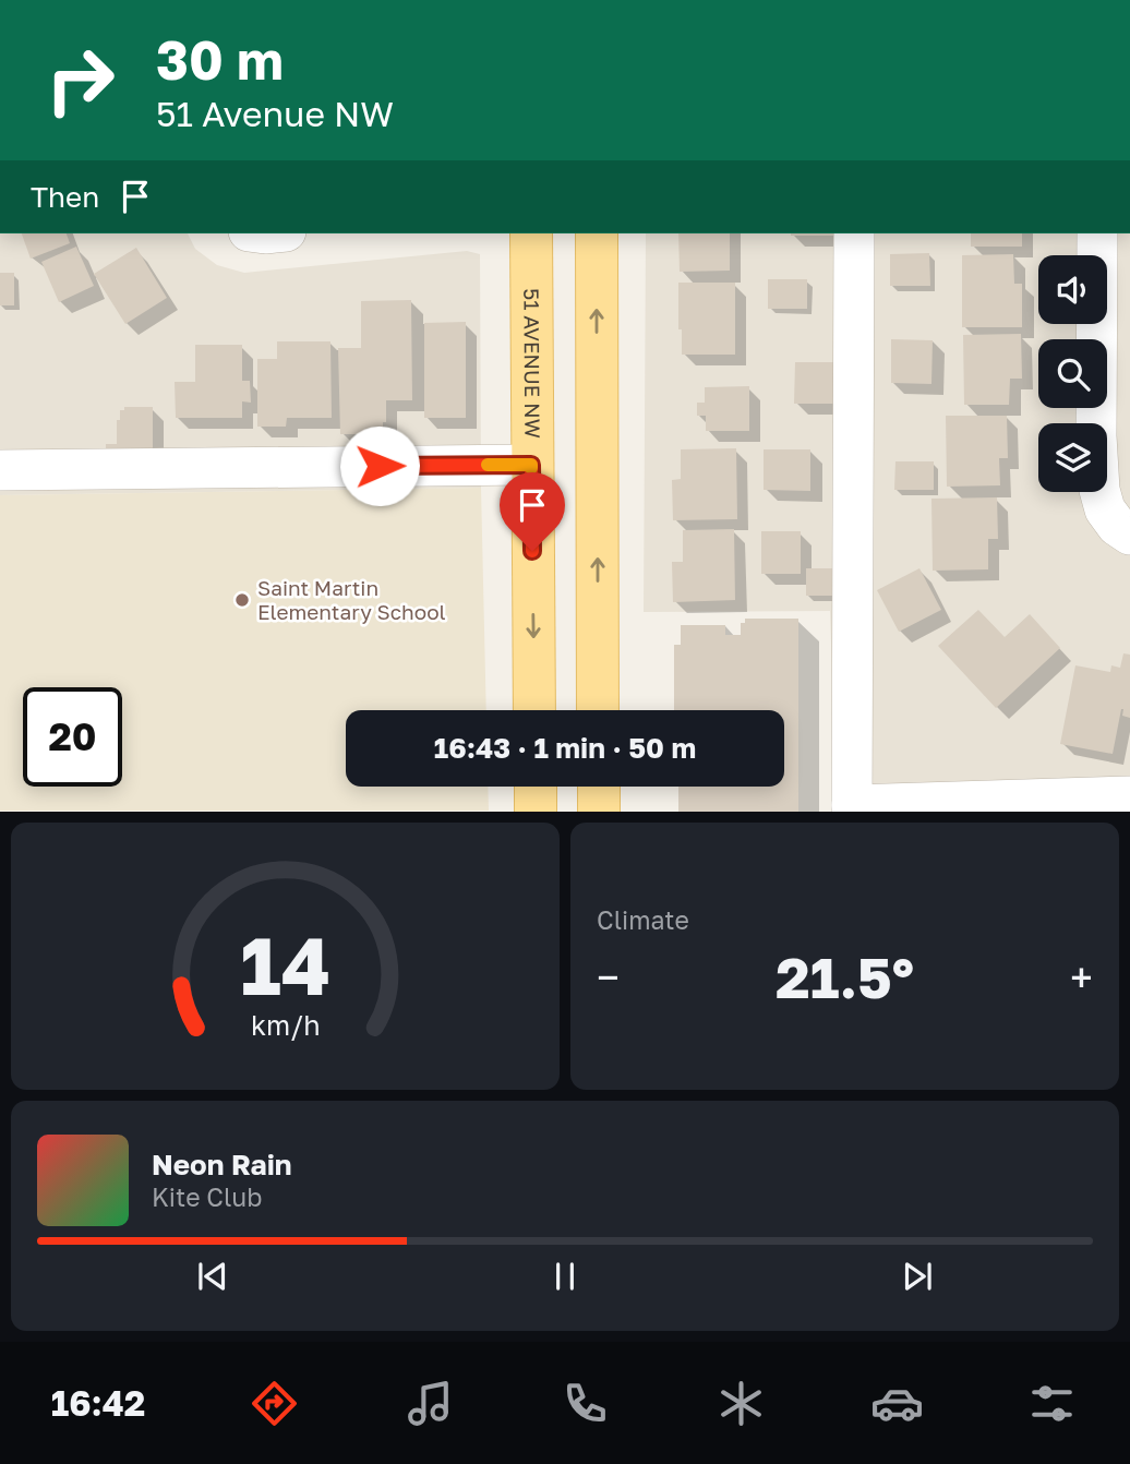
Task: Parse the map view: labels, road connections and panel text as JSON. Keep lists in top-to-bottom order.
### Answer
{
  "streets": {
    "main road": ["51 AVENUE NW"]
  },
  "places": ["Saint Martin Elementary School"],
  "page": {
    "turn": ["30 m", "51 Avenue NW"],
    "then": "Then",
    "limit": "20",
    "trip": "16:43 · 1 min · 50 m",
    "tile": "Climate",
    "heat": ["−", "21.5°", "+"],
    "song": ["Neon Rain", "Kite Club"],
    "tabs": "16:42",
    "gauge": ["14", "km/h"]
  }
}
